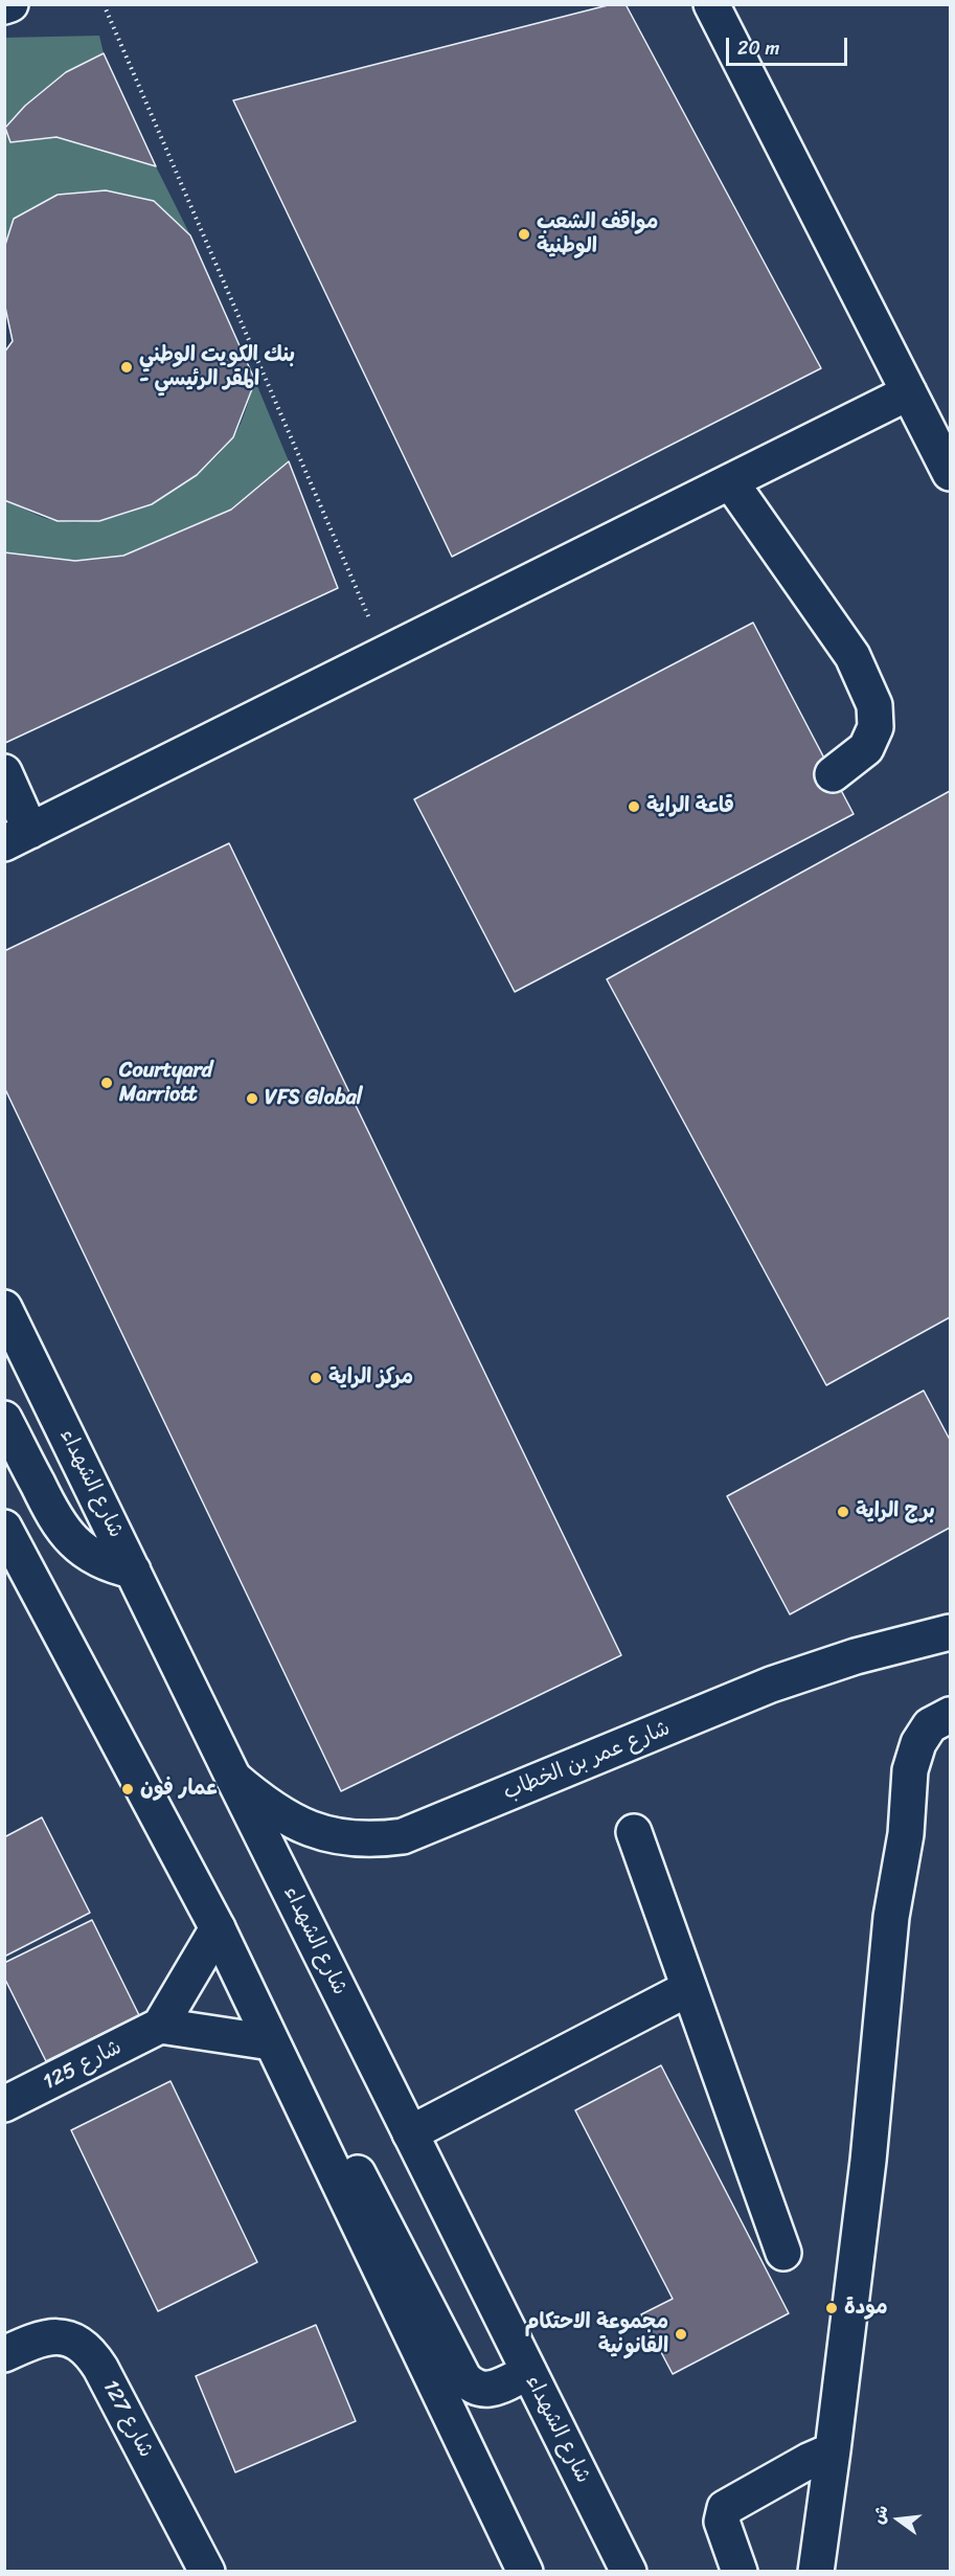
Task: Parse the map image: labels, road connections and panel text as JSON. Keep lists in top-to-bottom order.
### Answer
{
  "streets": {
    "main road": [
      "شارع الشهداء",
      "شارع عمر بن الخطاب",
      "شارع 125",
      "شارع 127"
    ]
  },
  "crossings": [
    ["شارع الشهداء", "شارع عمر بن الخطاب"]
  ],
  "places": [
    "مواقف الشعب الوطنية",
    "بنك الكويت الوطني - المقر الرئيسي",
    "قاعة الراية",
    "Courtyard Marriott",
    "VFS Global",
    "مركز الراية",
    "برج الراية",
    "عمار فون",
    "مودة",
    "مجموعة الاحتكام القانونية"
  ],
  "scale_bar": "20 m",
  "north": "left"
}
